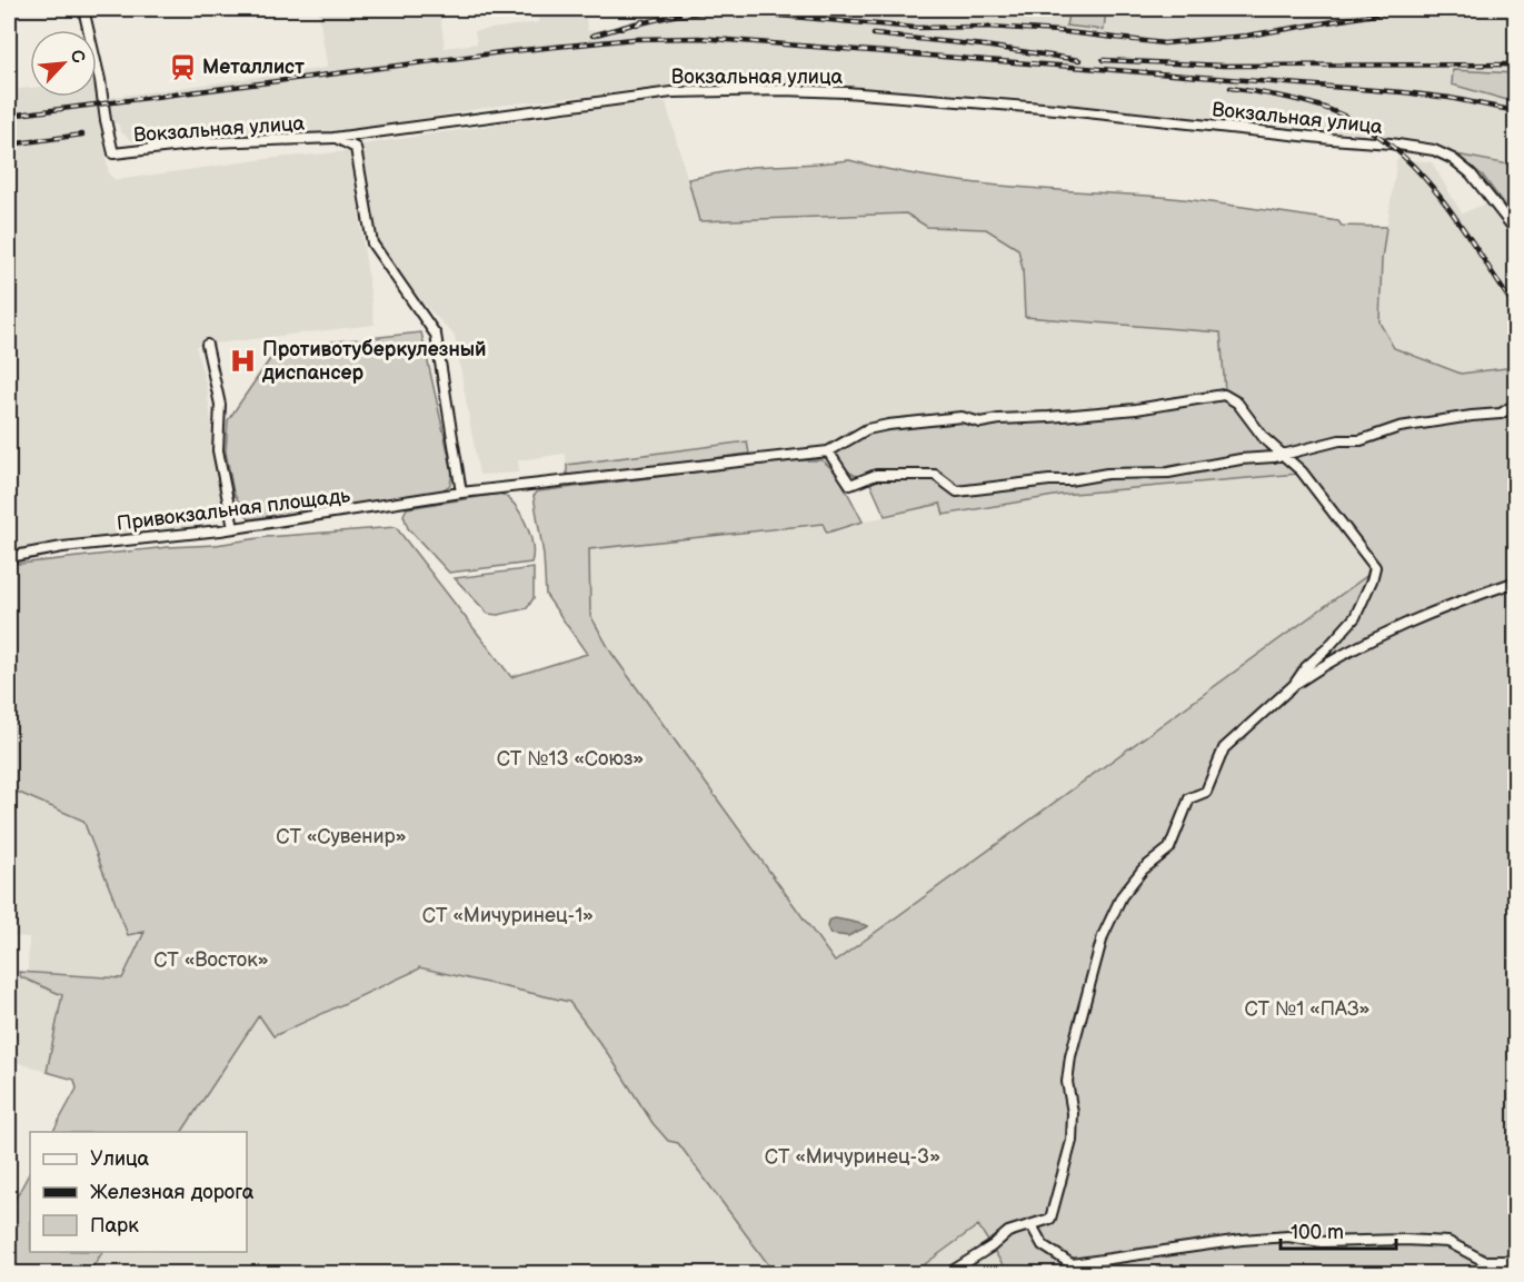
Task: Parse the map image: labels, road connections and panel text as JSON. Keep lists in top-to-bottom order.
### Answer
{
  "streets": {
    "street": ["Вокзальная улица", "Привокзальная площадь"]
  },
  "parks": [
    "СТ №13 «Союз»",
    "СТ «Сувенир»",
    "СТ «Мичуринец-1»",
    "СТ «Восток»",
    "СТ №1 «ПАЗ»",
    "СТ «Мичуринец-3»"
  ],
  "places": {
    "station": ["Металлист"],
    "hospital": ["Противотуберкулезный диспансер"]
  },
  "legend": ["Улица", "Железная дорога", "Парк"],
  "scale_bar": "100 m",
  "north": "top right"
}
